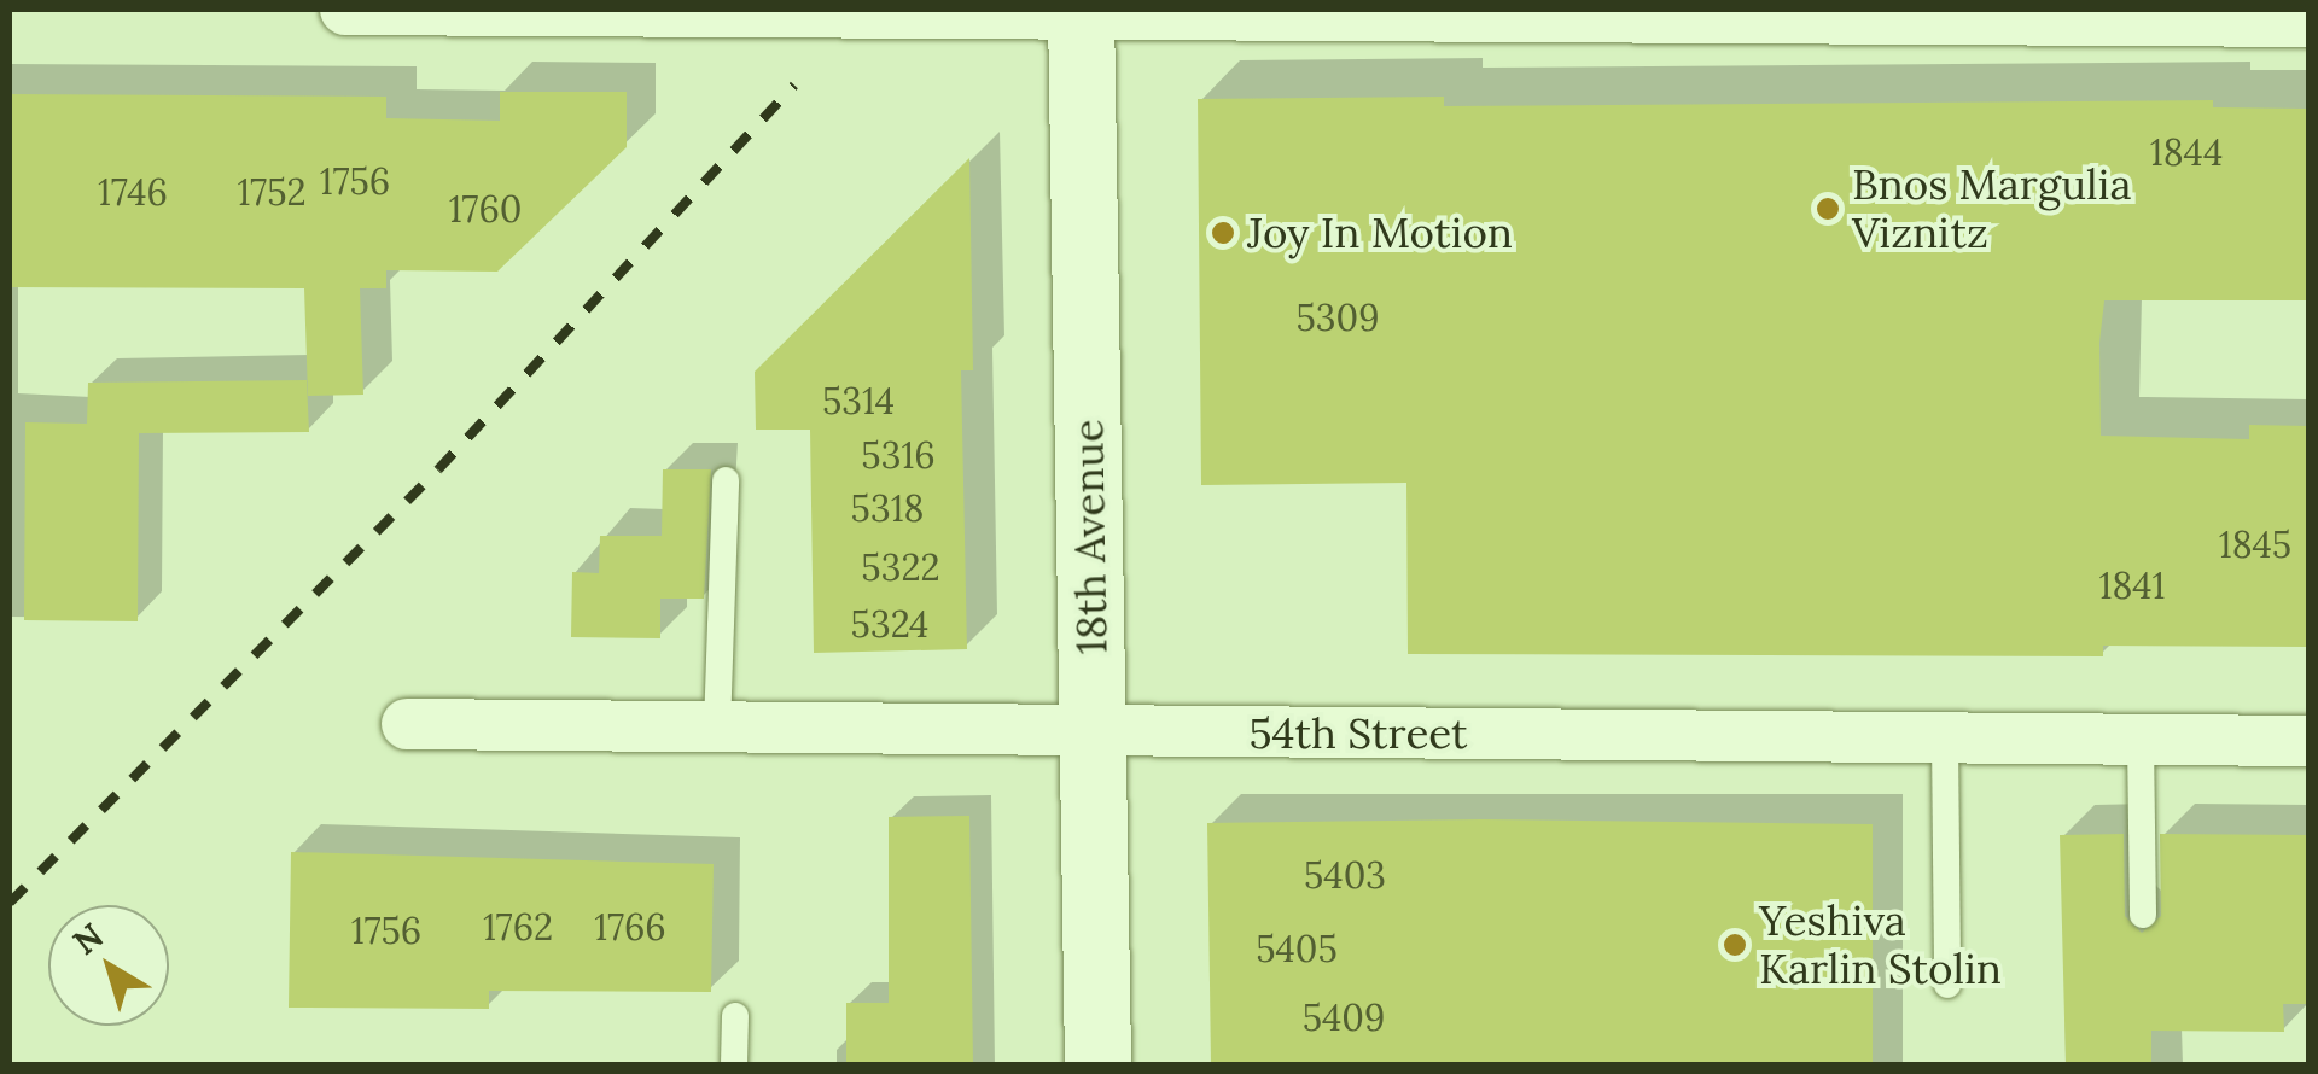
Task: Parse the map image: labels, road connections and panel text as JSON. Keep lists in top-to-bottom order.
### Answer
{
  "streets": {
    "street": ["18th Avenue", "54th Street"]
  },
  "crossings": [
    ["18th Avenue", "54th Street"]
  ],
  "places": ["Bnos Margulia Viznitz", "Joy In Motion", "Yeshiva Karlin Stolin"],
  "house_numbers": [
    "1844",
    "1756",
    "1746",
    "1752",
    "1760",
    "5309",
    "5314",
    "5316",
    "5318",
    "1845",
    "5322",
    "1841",
    "5324",
    "5403",
    "1762",
    "1766",
    "1756",
    "5405",
    "5409"
  ],
  "north": "top left"
}
